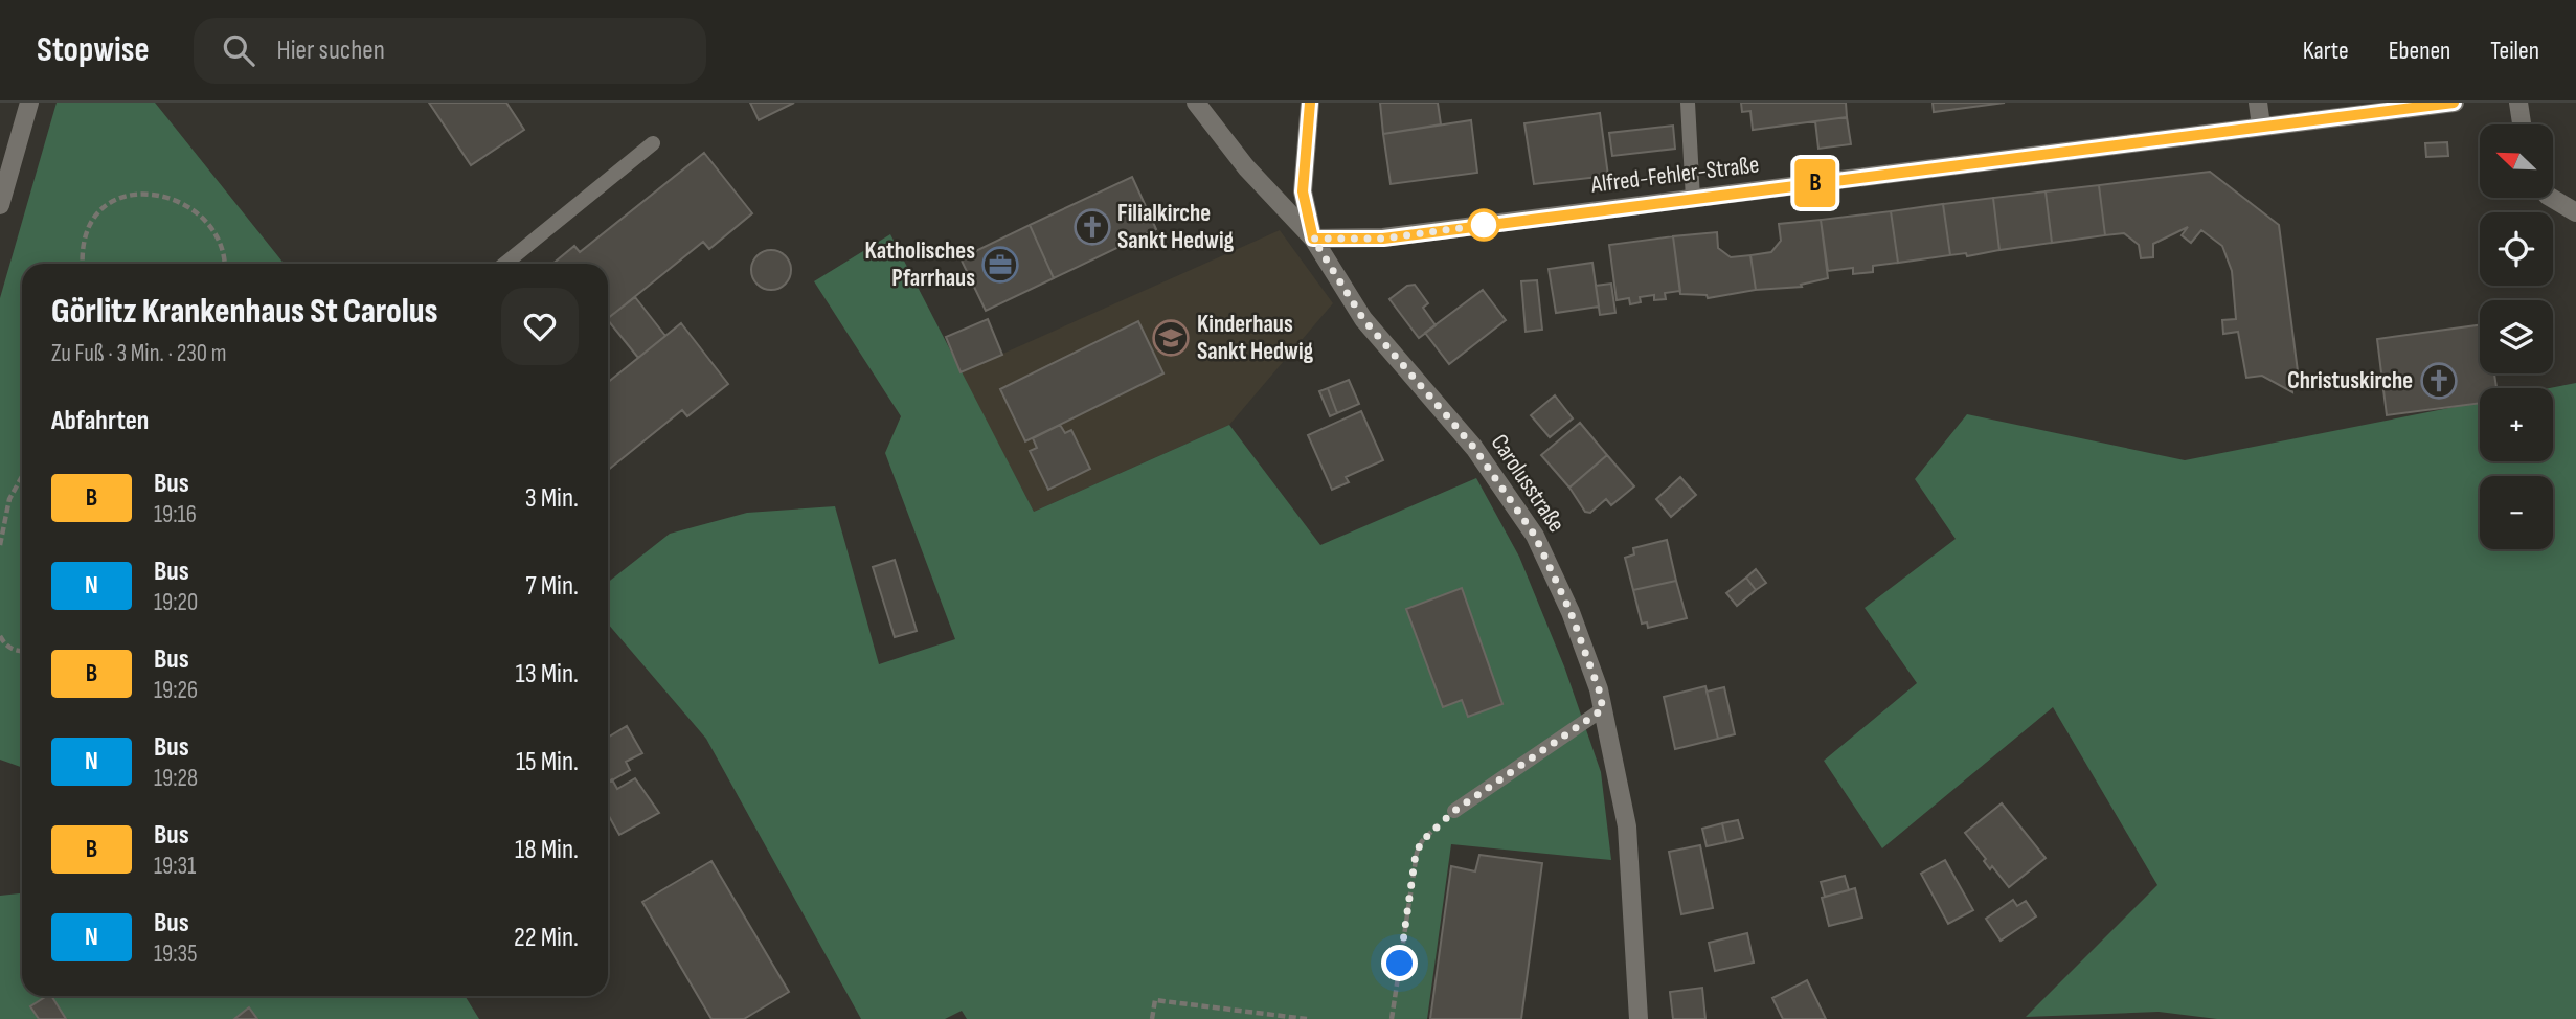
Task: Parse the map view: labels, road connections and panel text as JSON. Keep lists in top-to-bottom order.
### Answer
{
  "streets": {
    "street": ["Alfred-Fehler-Straße", "Carolusstraße"]
  },
  "crossings": [
    ["Alfred-Fehler-Straße", "Carolusstraße"]
  ],
  "places": {
    "church": ["Filialkirche Sankt Hedwig", "Christuskirche"],
    "office": ["Katholisches Pfarrhaus"],
    "school or university": ["Kinderhaus Sankt Hedwig"]
  },
  "lines": ["bus line B"],
  "north": "top left",
  "page": {
    "header": "Stopwise",
    "search": "Hier suchen",
    "nav": ["Karte", "Ebenen", "Teilen"],
    "on_map": "B",
    "map_buttons": ["+", "−"],
    "heading": [
      ["Görlitz Krankenhaus St Carolus", "Zu Fuß · 3 Min. · 230 m"],
      "Abfahrten"
    ],
    "list": [
      {
        "mark": "B",
        "name": "Bus",
        "note": "19:16",
        "value": "3 Min."
      },
      {
        "mark": "N",
        "name": "Bus",
        "note": "19:20",
        "value": "7 Min."
      },
      {
        "mark": "B",
        "name": "Bus",
        "note": "19:26",
        "value": "13 Min."
      },
      {
        "mark": "N",
        "name": "Bus",
        "note": "19:28",
        "value": "15 Min."
      },
      {
        "mark": "B",
        "name": "Bus",
        "note": "19:31",
        "value": "18 Min."
      },
      {
        "mark": "N",
        "name": "Bus",
        "note": "19:35",
        "value": "22 Min."
      }
    ]
  }
}
